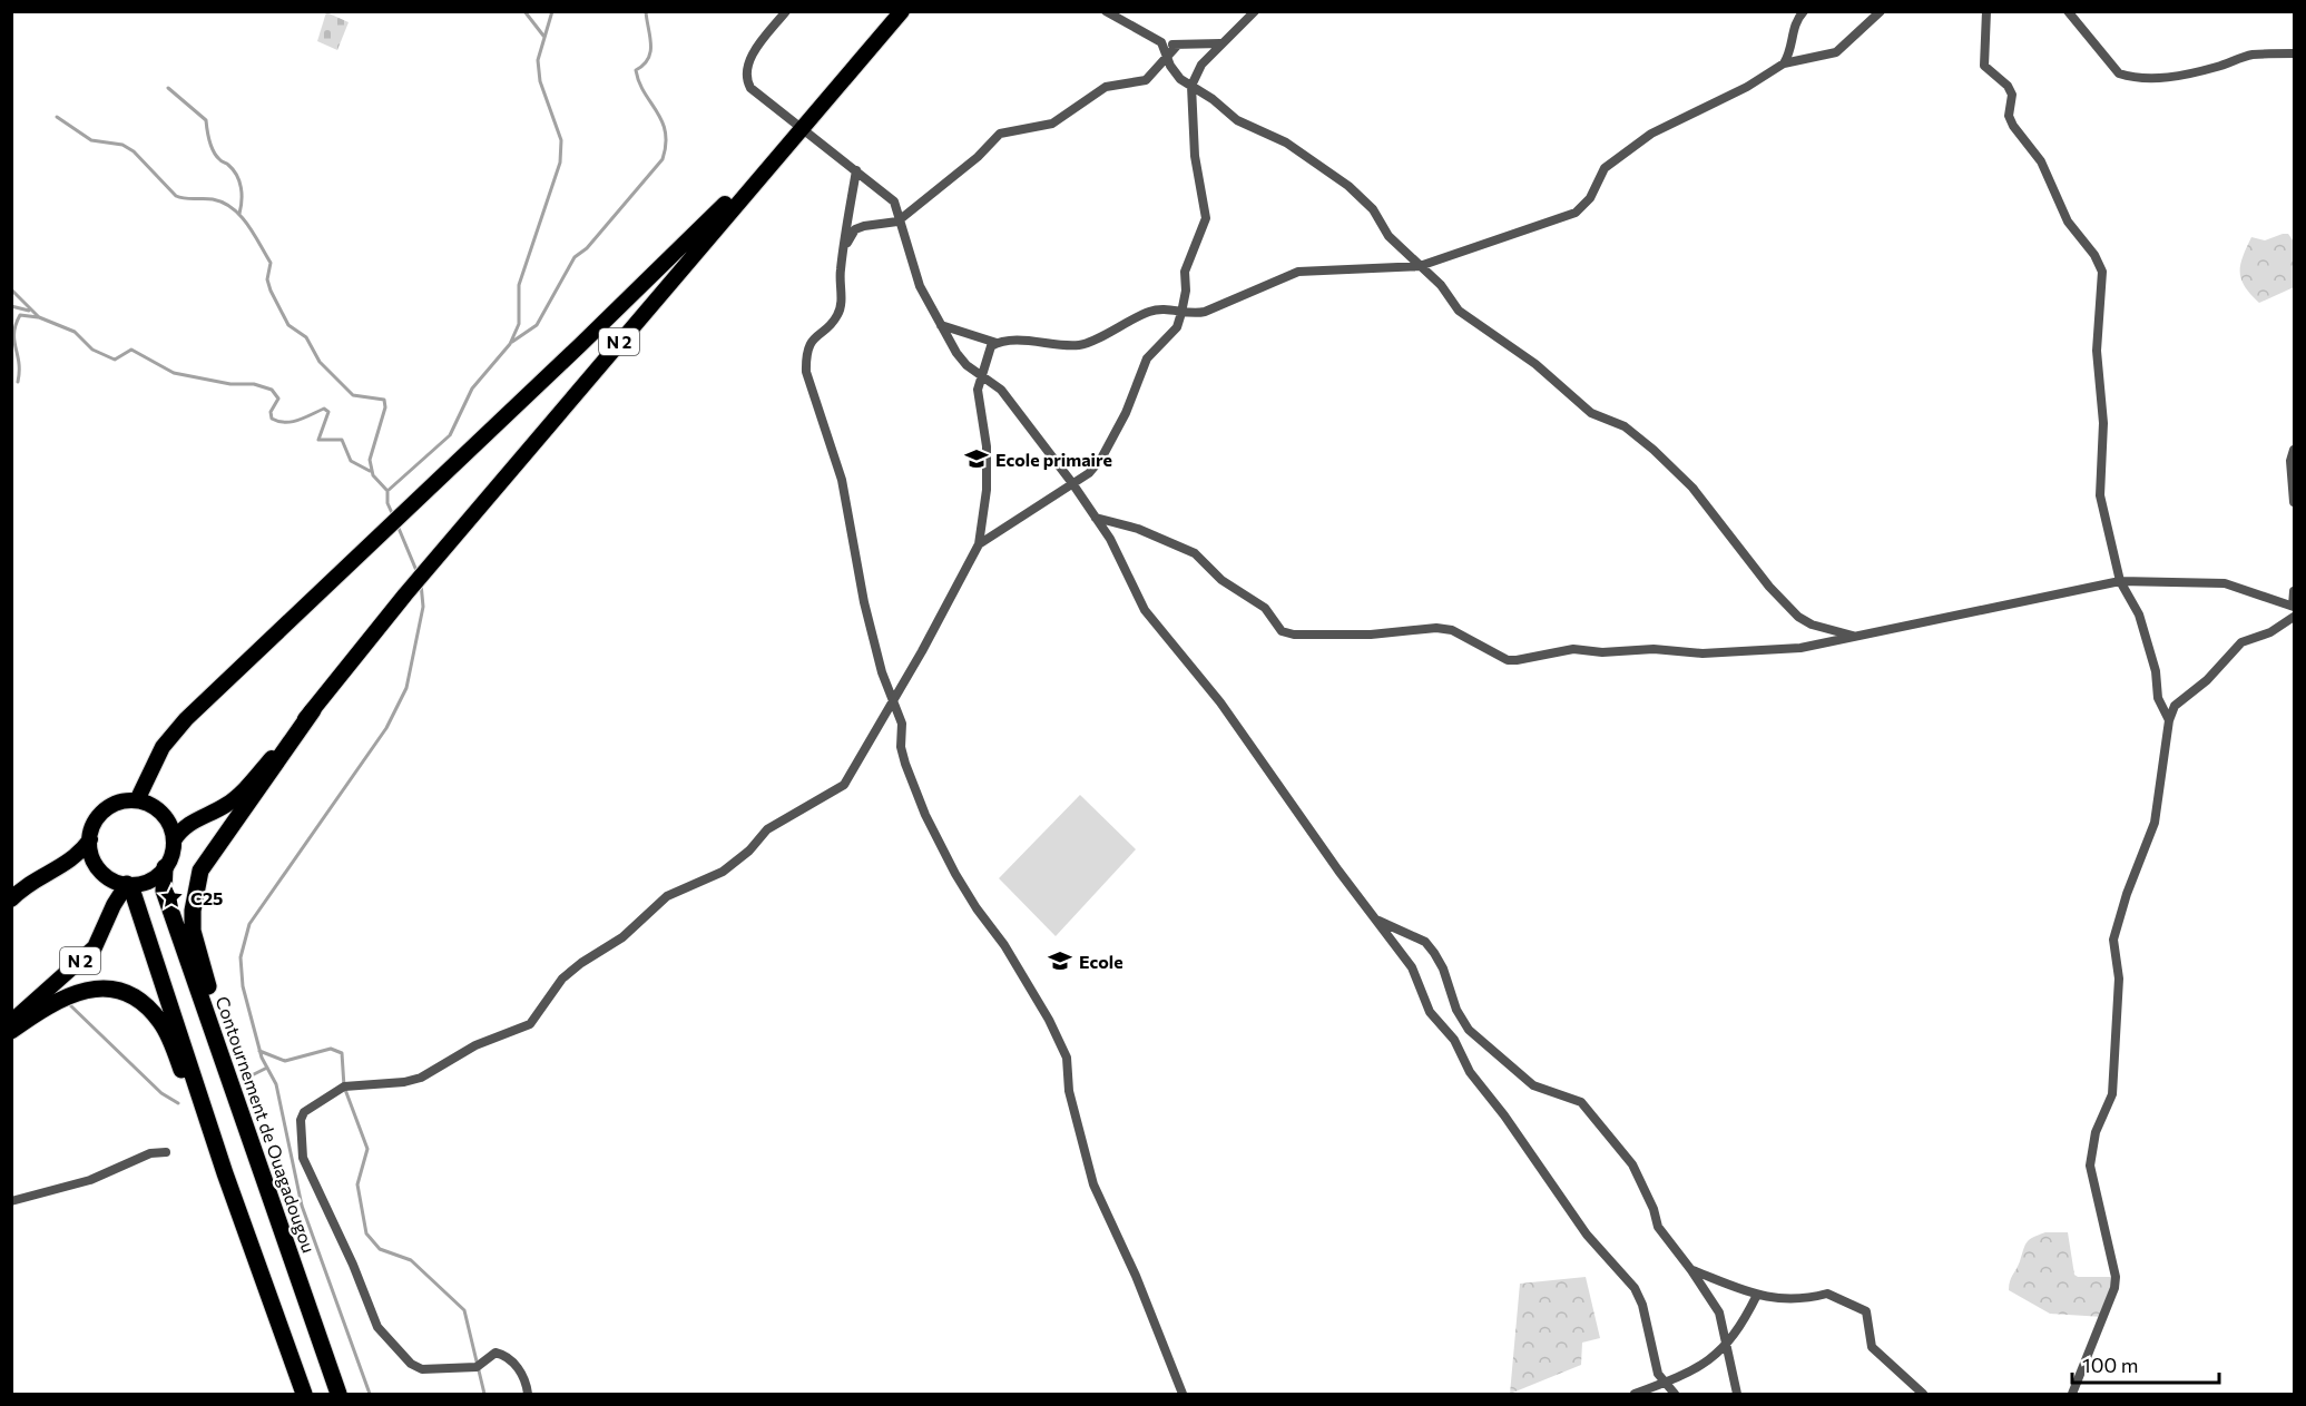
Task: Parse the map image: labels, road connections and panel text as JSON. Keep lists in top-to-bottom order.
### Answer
{
  "streets": {
    "highway": ["Contournement de Ouagadougou"],
    "main road": ["N 2"]
  },
  "crossings": [
    ["N 2", "Contournement de Ouagadougou"]
  ],
  "places": {
    "school or university": ["Ecole primaire", "Ecole"],
    "place": ["C25"]
  },
  "scale_bar": "100 m"
}
